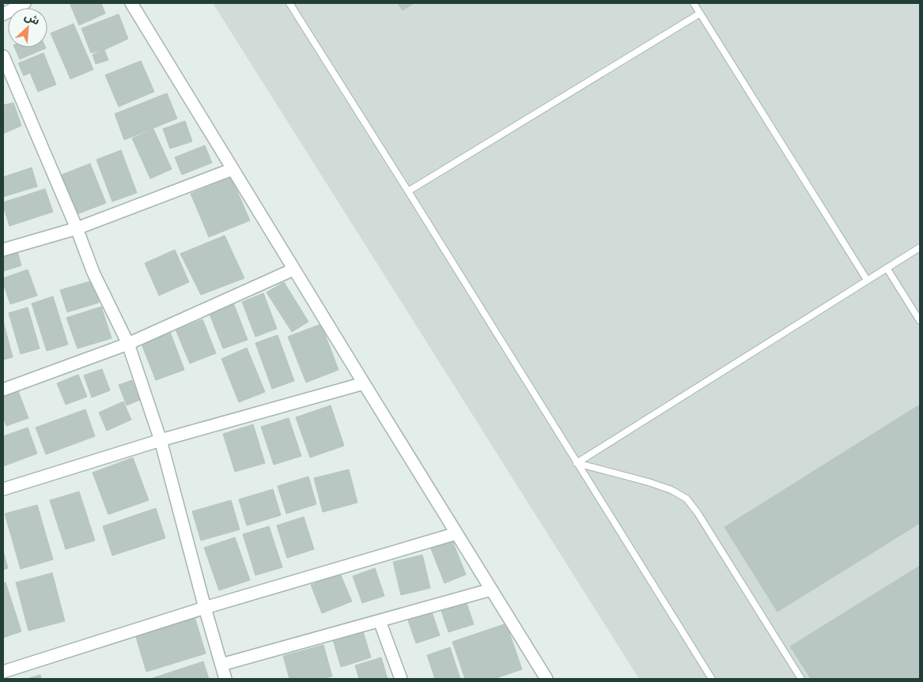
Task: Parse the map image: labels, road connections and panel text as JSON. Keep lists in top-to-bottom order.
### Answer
{
  "north": "top right"
}
